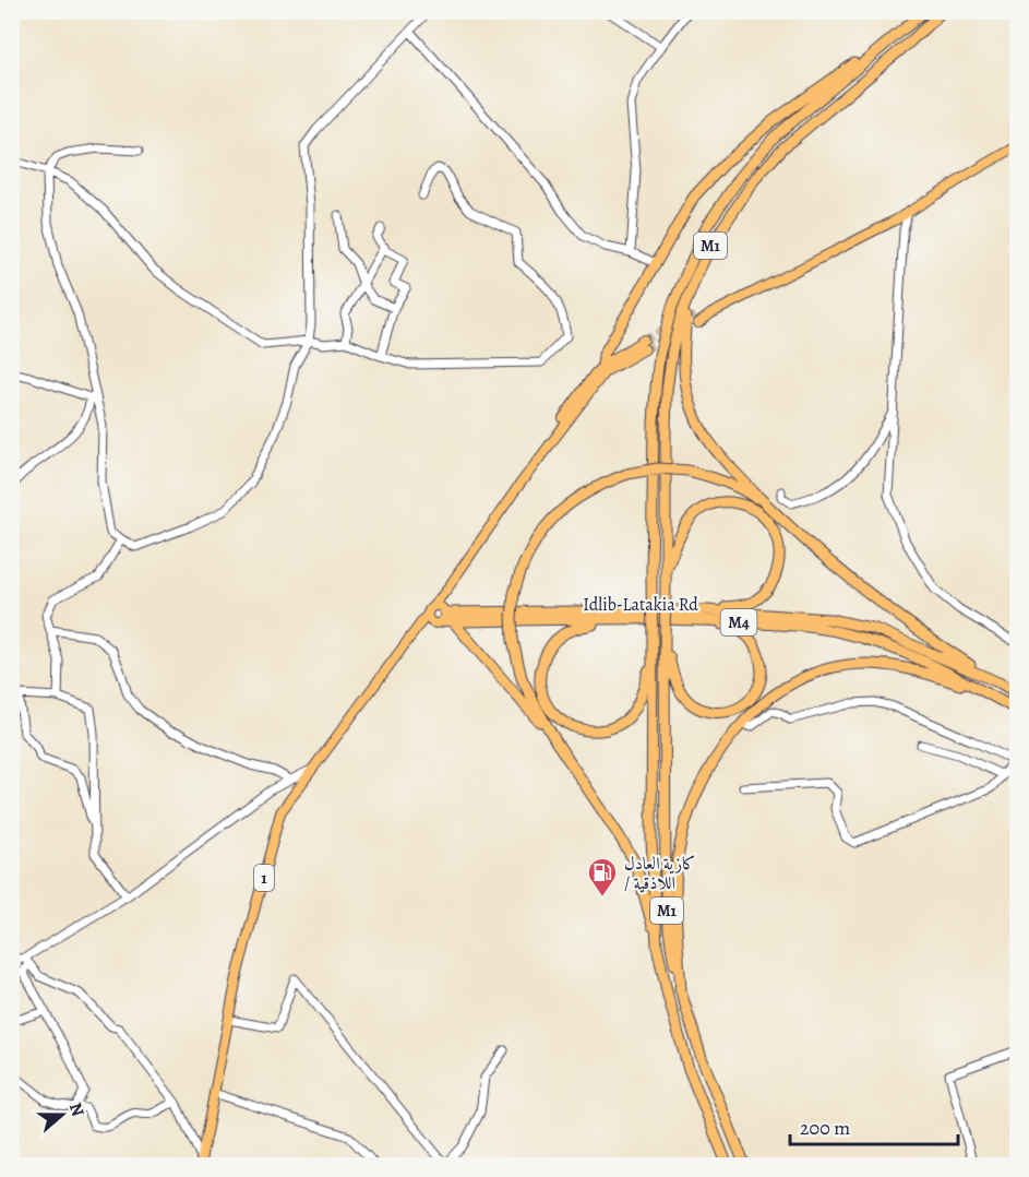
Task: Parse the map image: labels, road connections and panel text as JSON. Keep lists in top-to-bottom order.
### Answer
{
  "streets": {
    "highway": ["M1", "Idlib-Latakia Rd", "M4"],
    "main road": ["1"]
  },
  "crossings": [
    ["Idlib-Latakia Rd", "1"]
  ],
  "places": {
    "fuel station": ["كازية العادل / اللاذقية"]
  },
  "scale_bar": "200 m",
  "north": "right"
}
